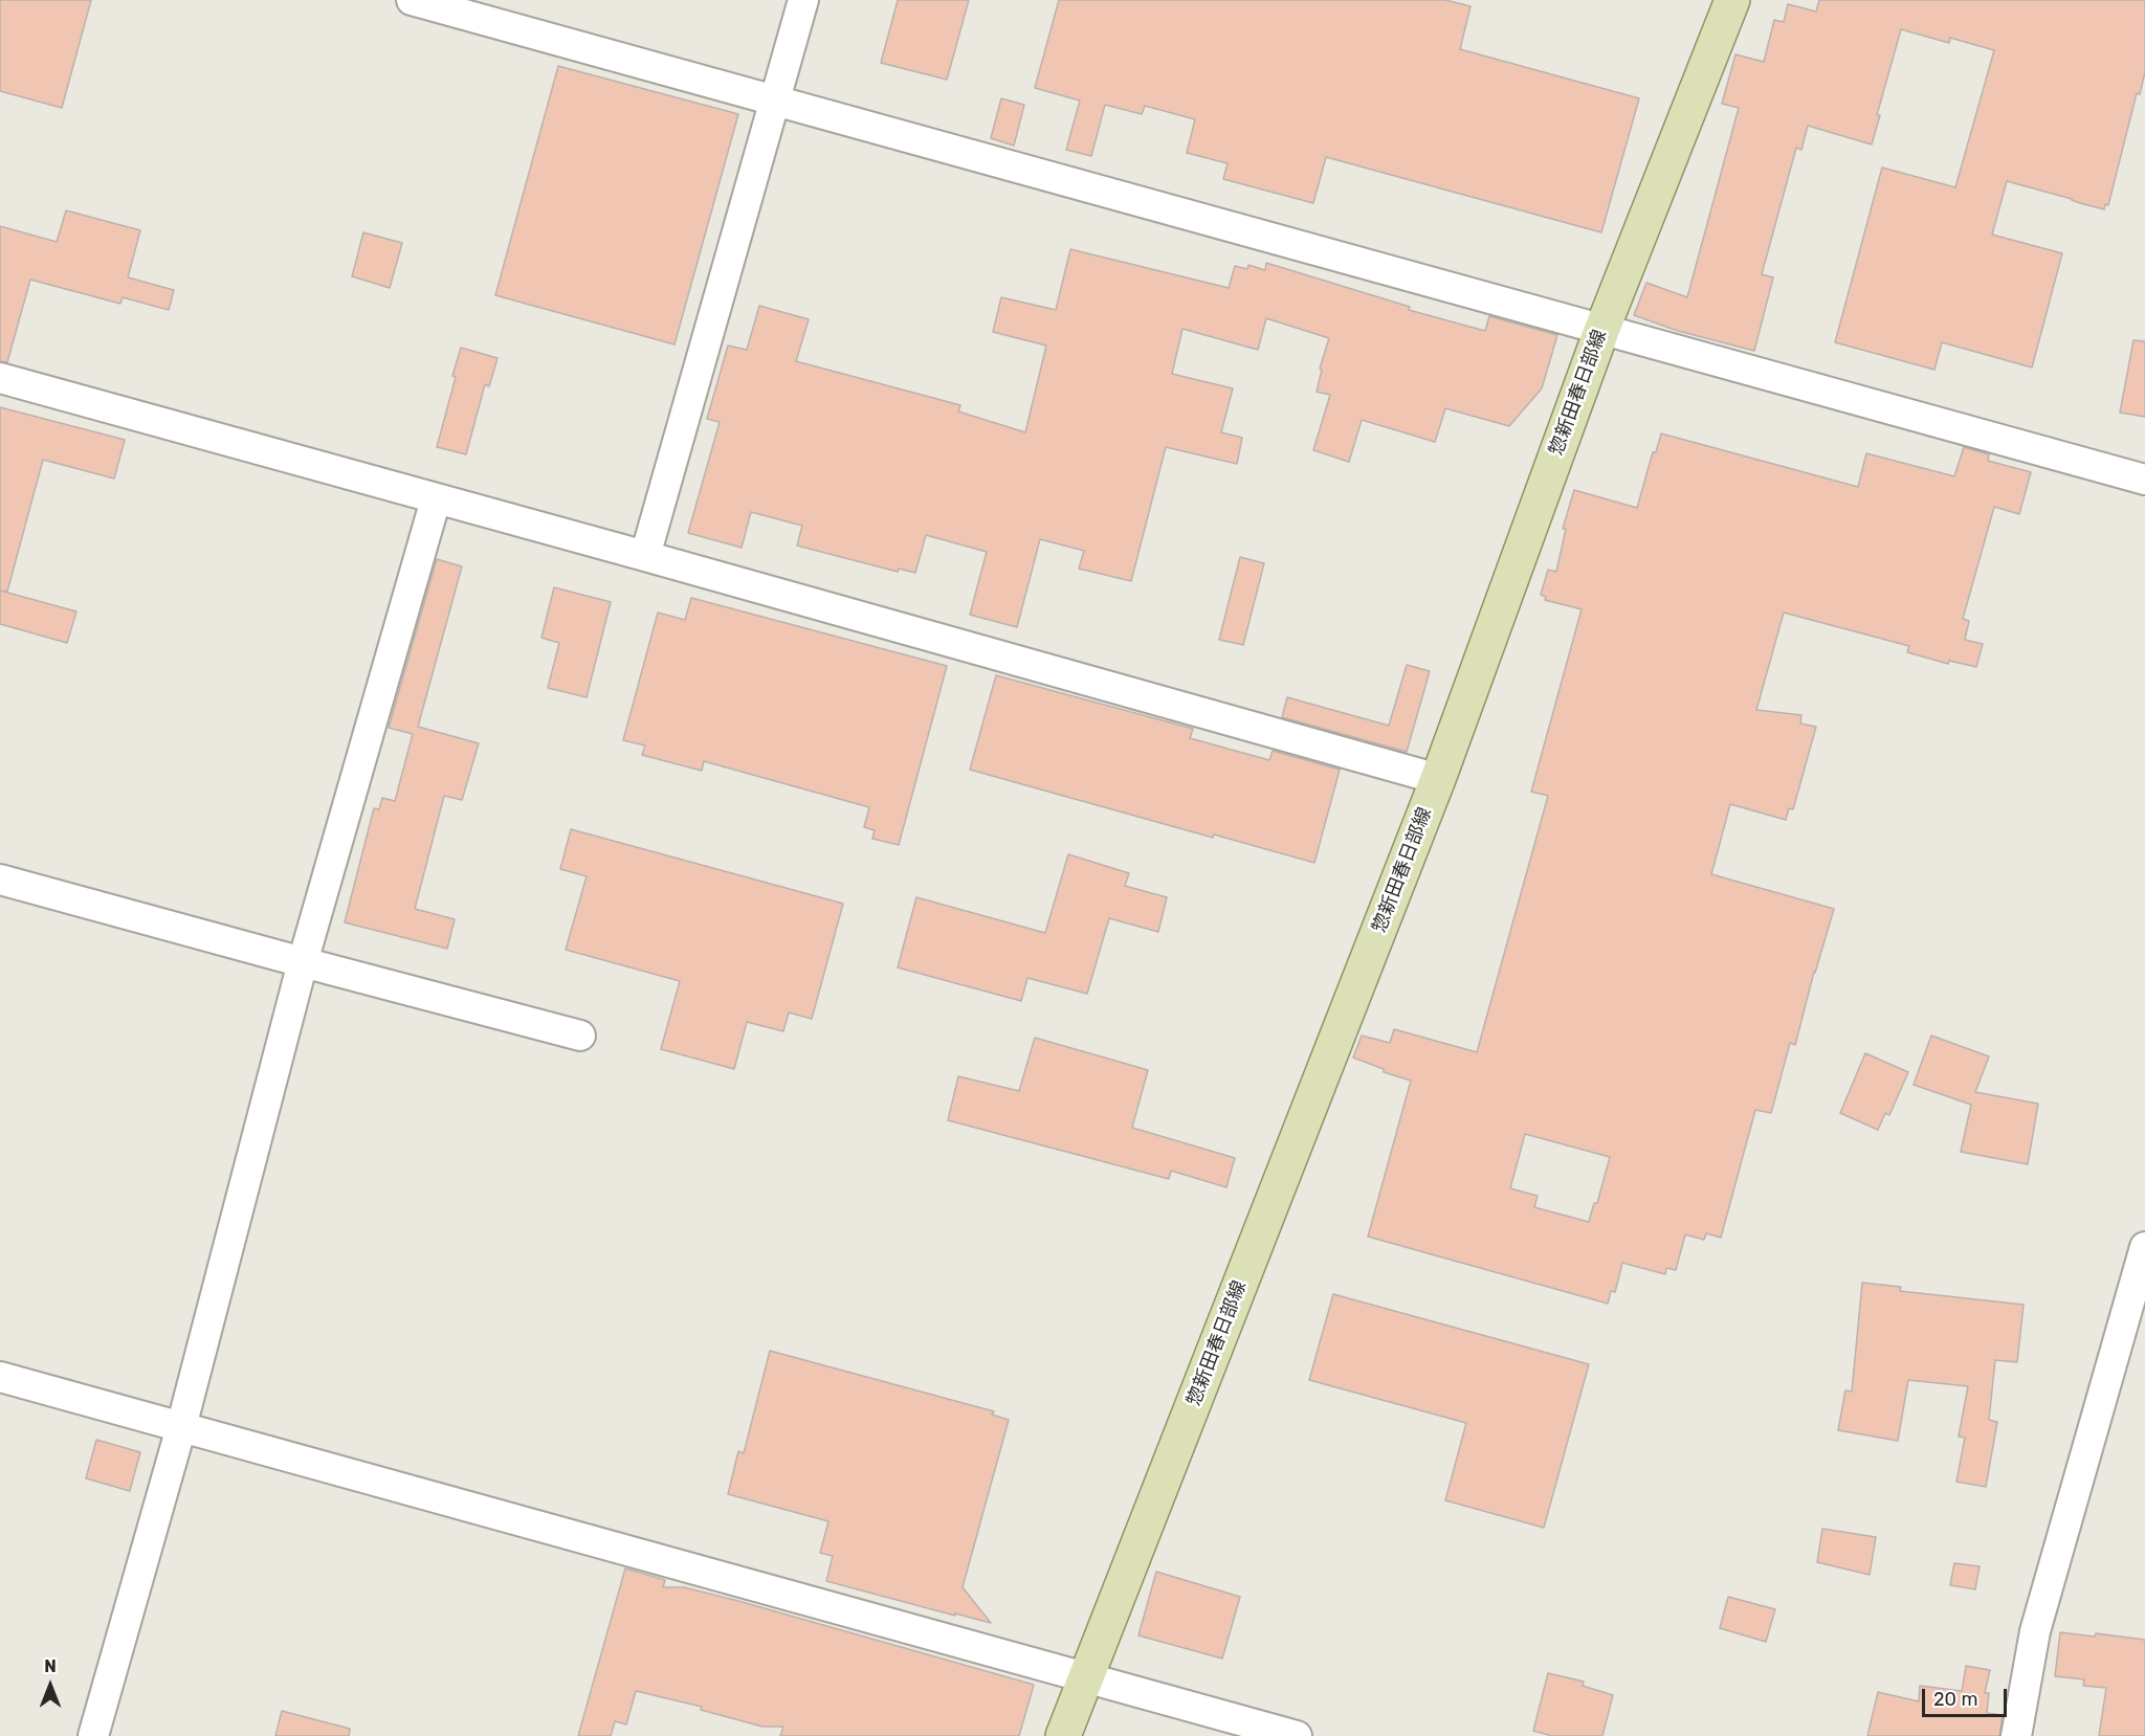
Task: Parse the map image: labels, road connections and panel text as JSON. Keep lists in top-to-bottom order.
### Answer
{
  "streets": {
    "main road": ["惣新田春日部線"]
  },
  "scale_bar": "20 m",
  "north": "top"
}
